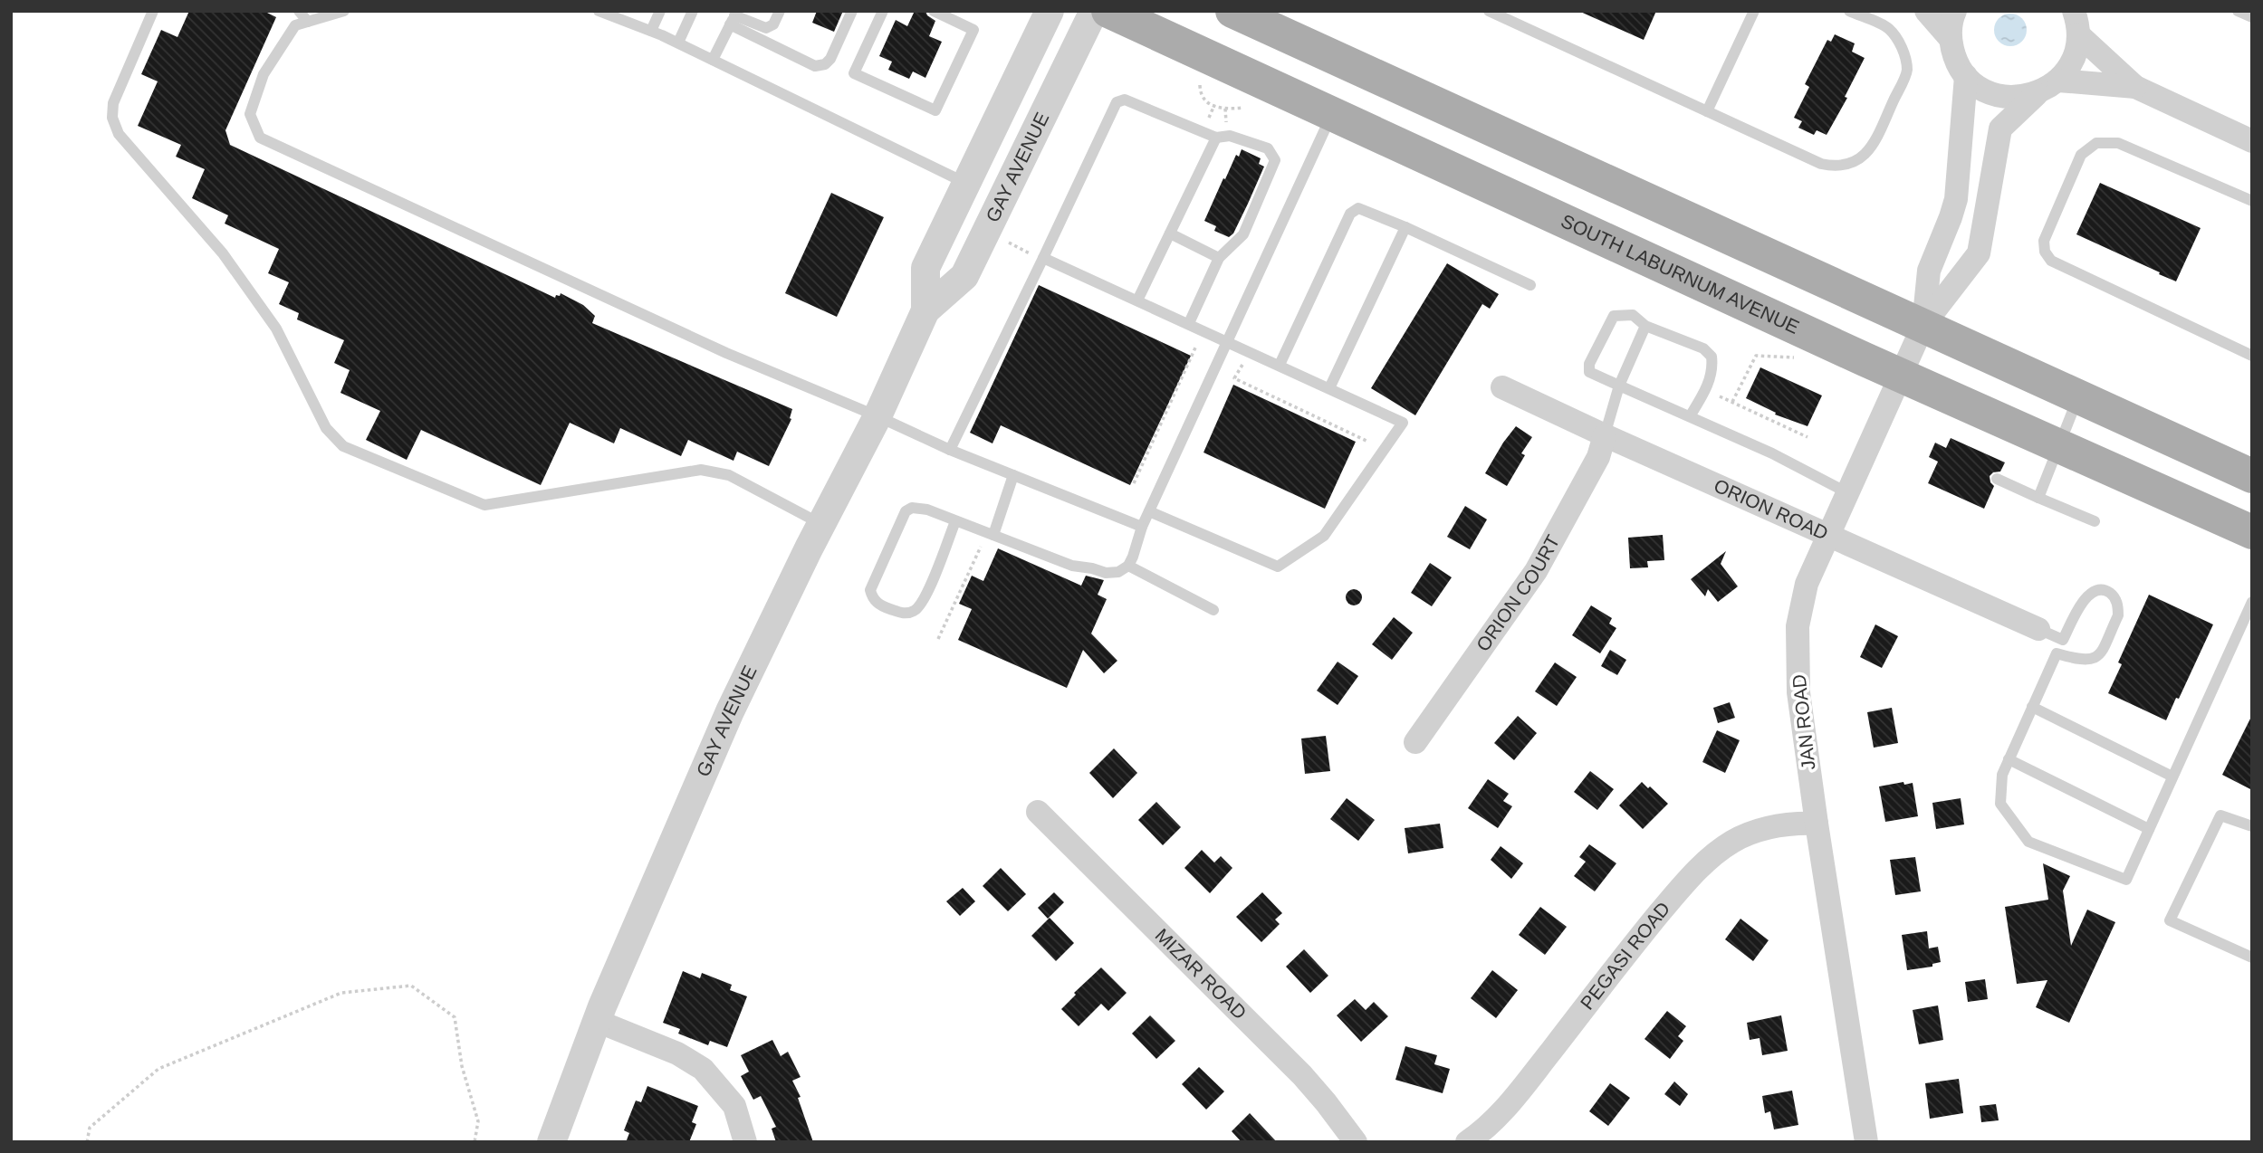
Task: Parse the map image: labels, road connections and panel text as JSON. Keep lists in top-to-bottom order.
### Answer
{
  "streets": {
    "main road": ["SOUTH LABURNUM AVENUE"],
    "street": [
      "GAY AVENUE",
      "ORION ROAD",
      "ORION COURT",
      "JAN ROAD",
      "PEGASI ROAD",
      "MIZAR ROAD"
    ]
  },
  "crossings": [
    ["SOUTH LABURNUM AVENUE", "JAN ROAD"],
    ["ORION ROAD", "ORION COURT"],
    ["ORION ROAD", "JAN ROAD"],
    ["JAN ROAD", "PEGASI ROAD"]
  ]
}
